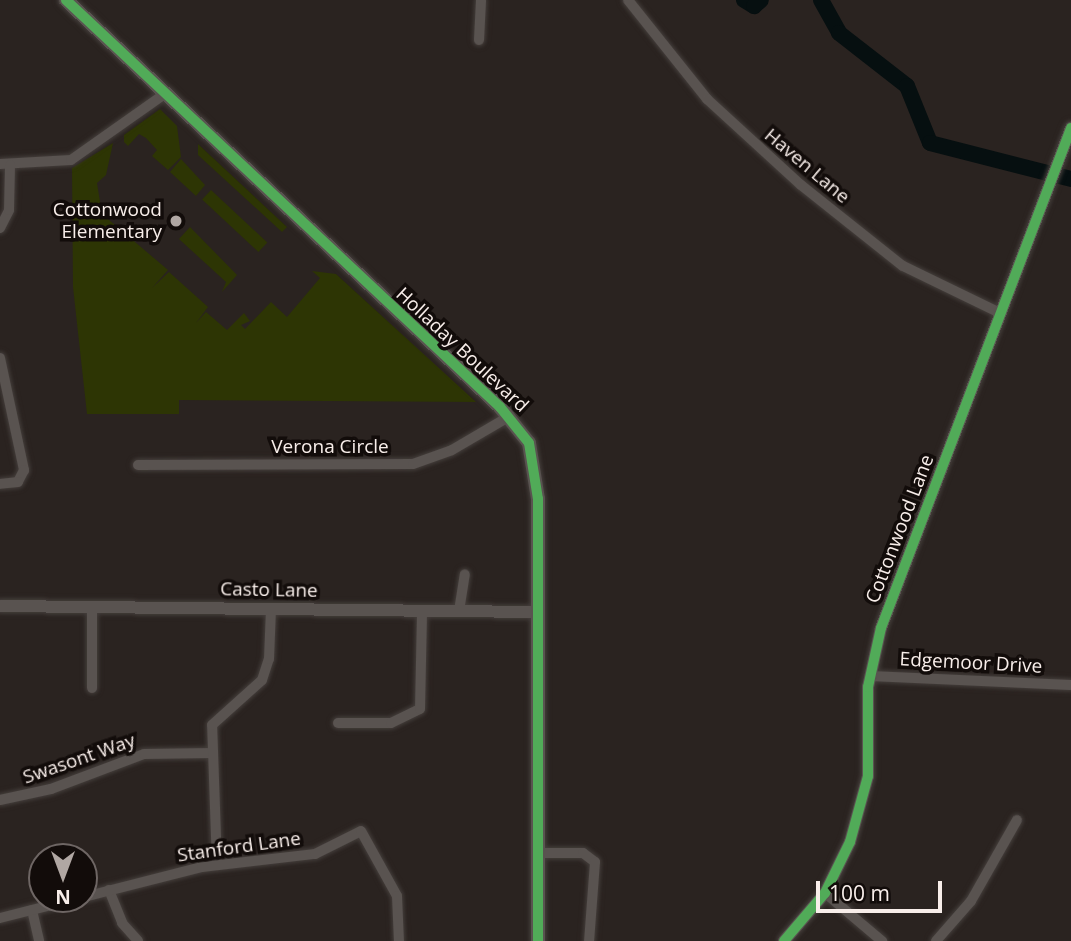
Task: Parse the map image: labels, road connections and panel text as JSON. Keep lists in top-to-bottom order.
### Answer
{
  "streets": {
    "main road": ["Holladay Boulevard"],
    "street": [
      "Haven Lane",
      "Verona Circle",
      "Cottonwood Lane",
      "Casto Lane",
      "Edgemoor Drive",
      "Swasont Way",
      "Stanford Lane"
    ]
  },
  "crossings": [
    ["Haven Lane", "Cottonwood Lane"],
    ["Holladay Boulevard", "Verona Circle"],
    ["Holladay Boulevard", "Casto Lane"],
    ["Cottonwood Lane", "Edgemoor Drive"]
  ],
  "places": ["Cottonwood Elementary"],
  "scale_bar": "100 m",
  "north": "bottom"
}
